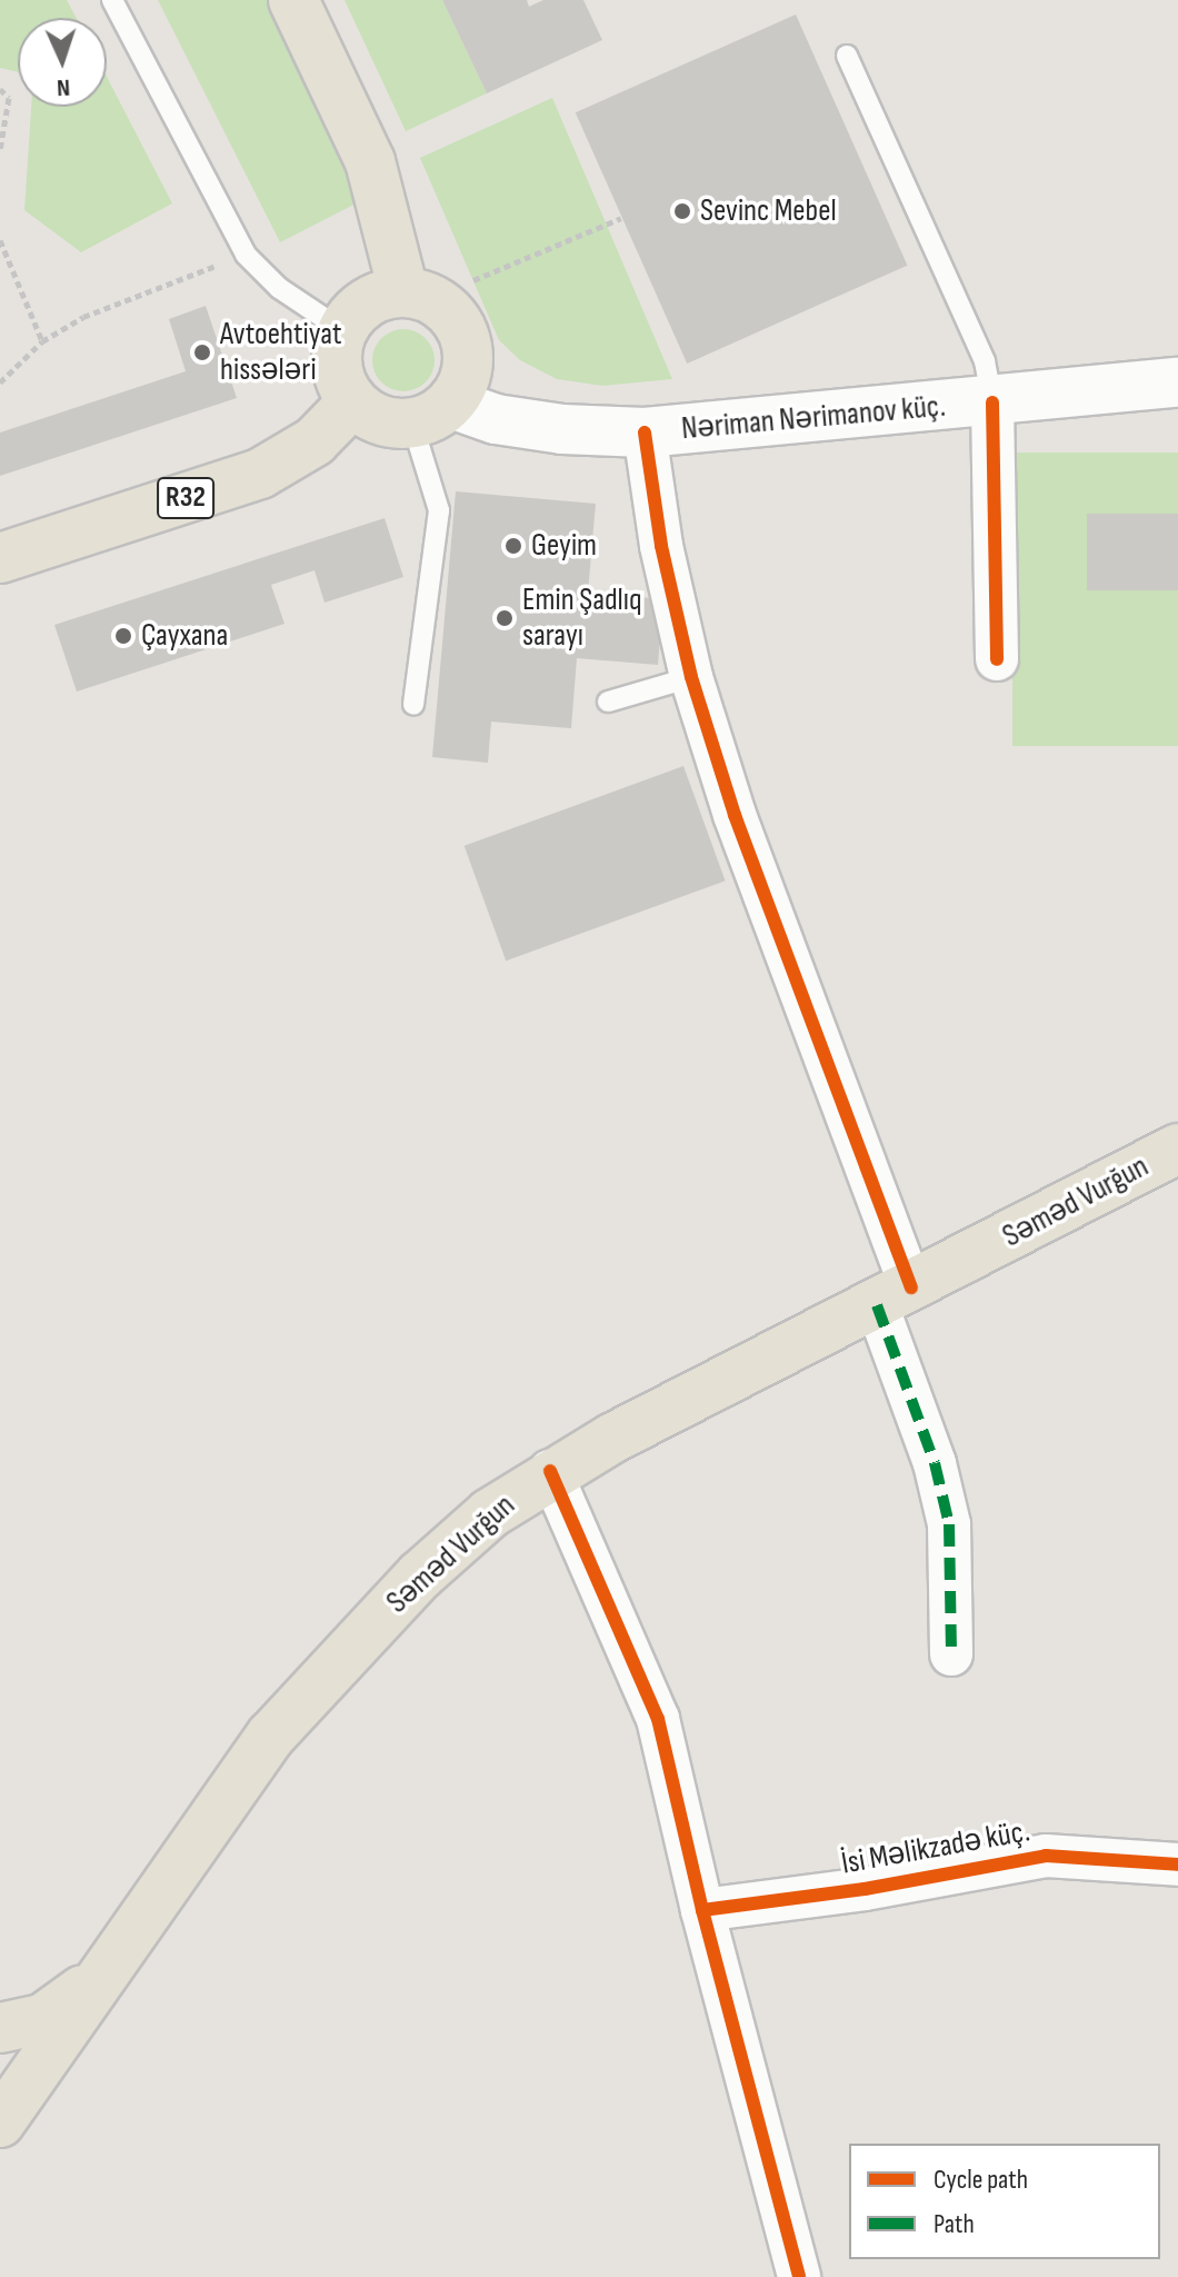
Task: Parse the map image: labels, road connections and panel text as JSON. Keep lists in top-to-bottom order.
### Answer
{
  "streets": {
    "main road": ["Nəriman Nərimanov küç.", "R32", "Səməd Vurğun"],
    "street": ["İsi Məlikzadə küç."]
  },
  "crossings": [
    ["Nəriman Nərimanov küç.", "R32"]
  ],
  "places": [
    "Sevinc Mebel",
    "Avtoehtiyat hissələri",
    "Geyim",
    "Emin Şadlıq sarayı",
    "Çayxana"
  ],
  "legend": ["Cycle path", "Path"],
  "north": "bottom"
}
